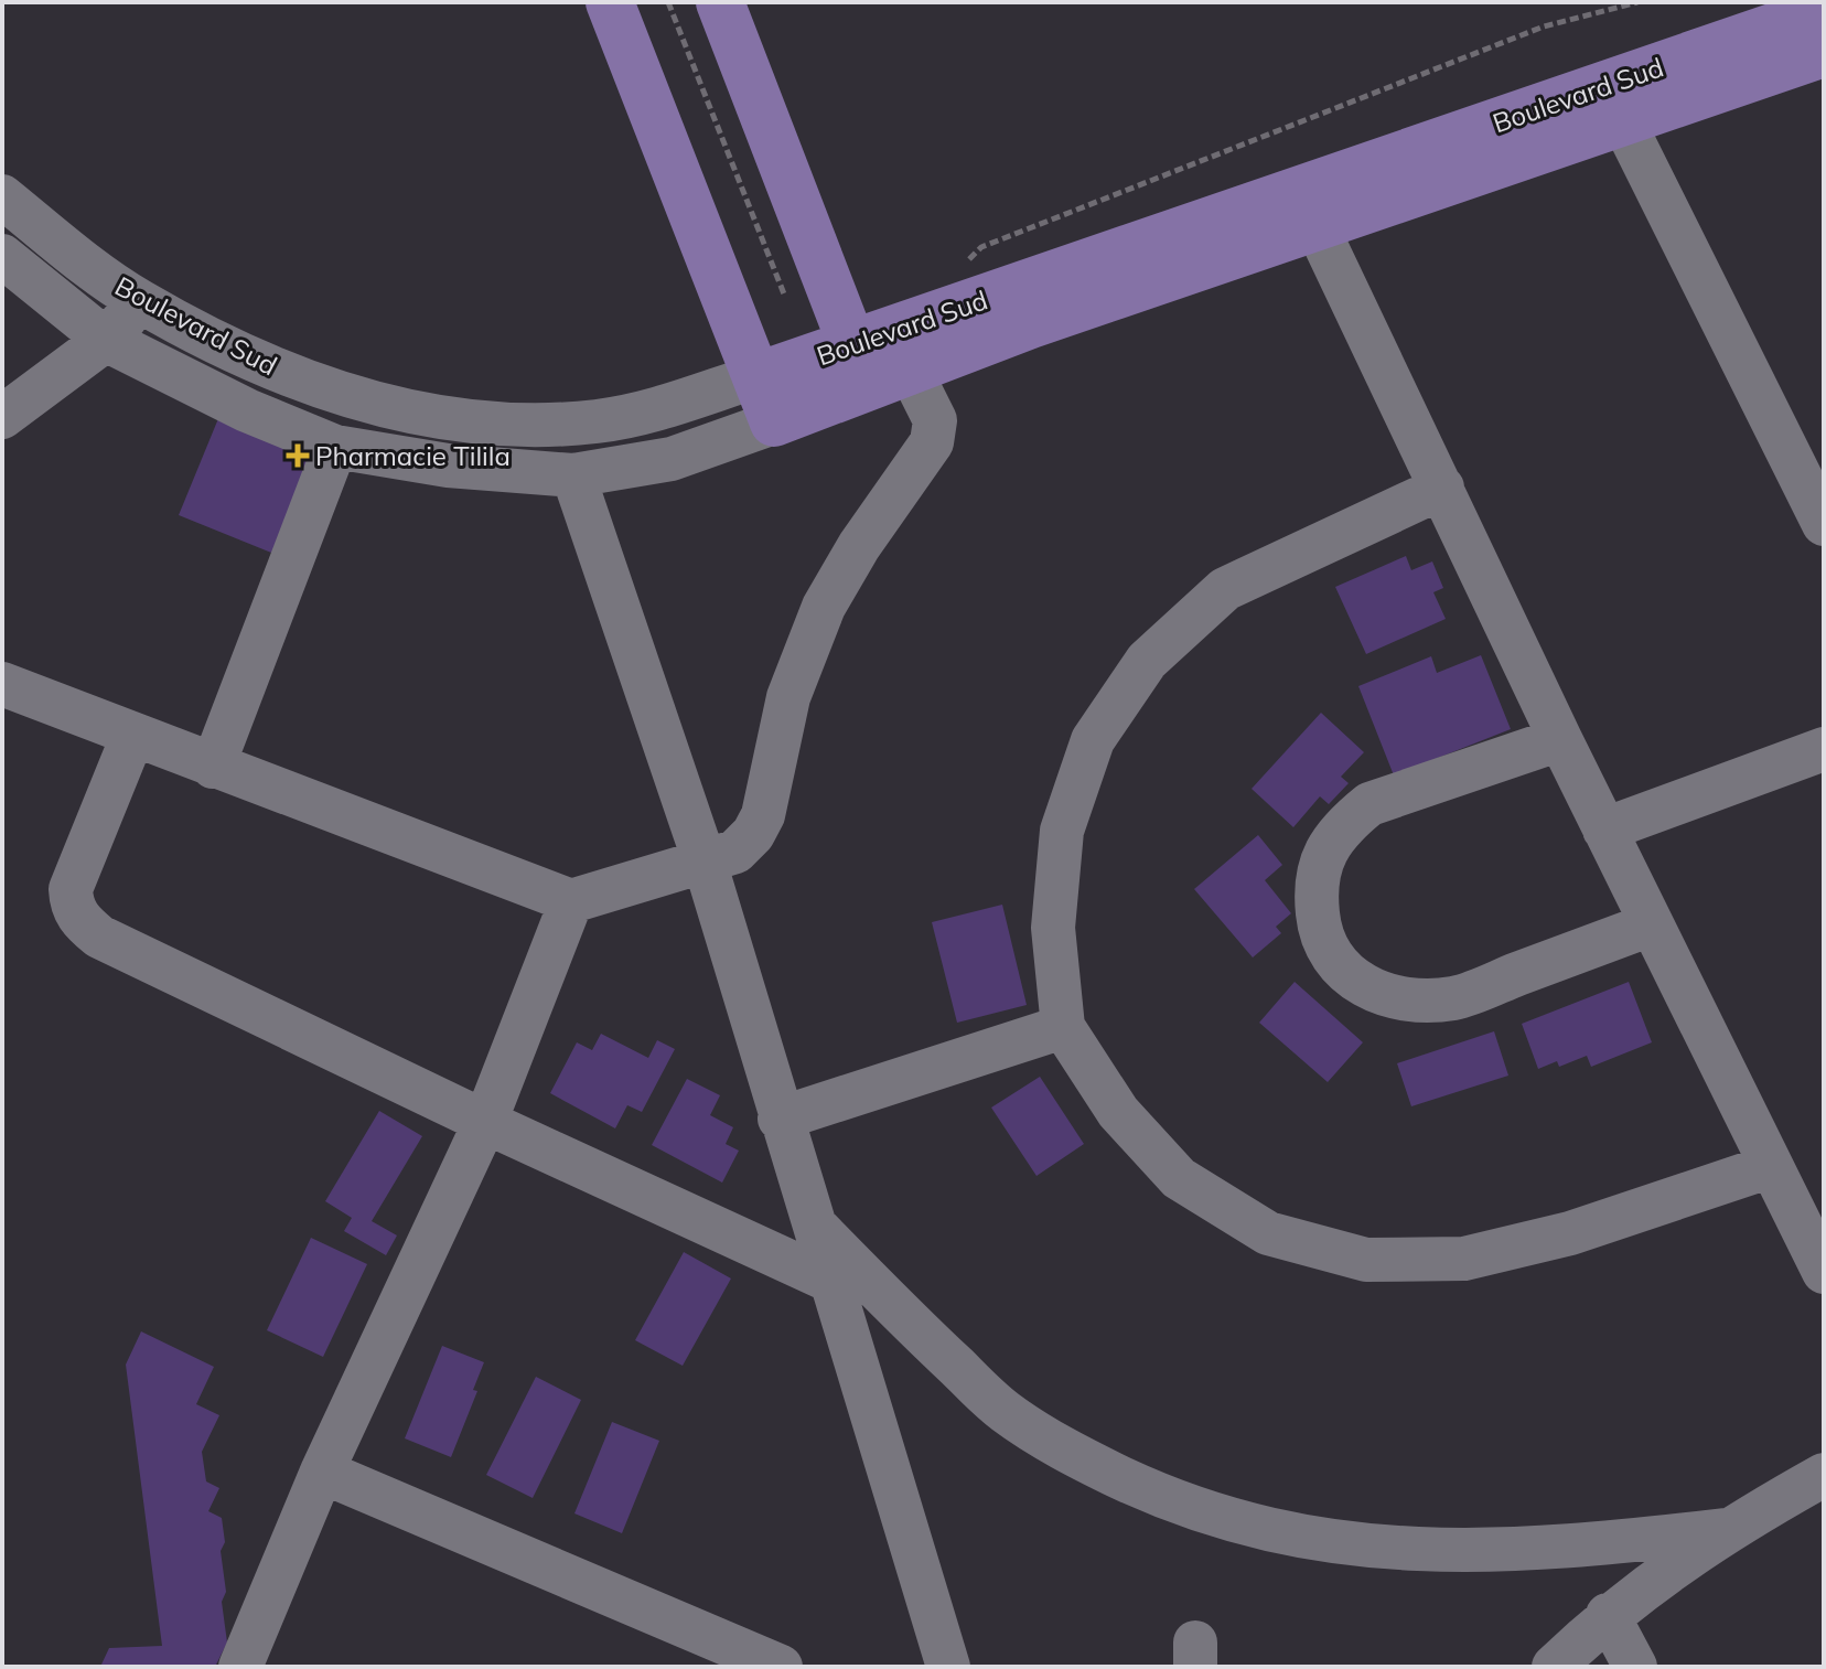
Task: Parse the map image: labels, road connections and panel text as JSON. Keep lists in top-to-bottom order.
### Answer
{
  "streets": {
    "main road": ["Boulevard Sud"]
  },
  "places": {
    "health": ["Pharmacie Tilila"]
  }
}
